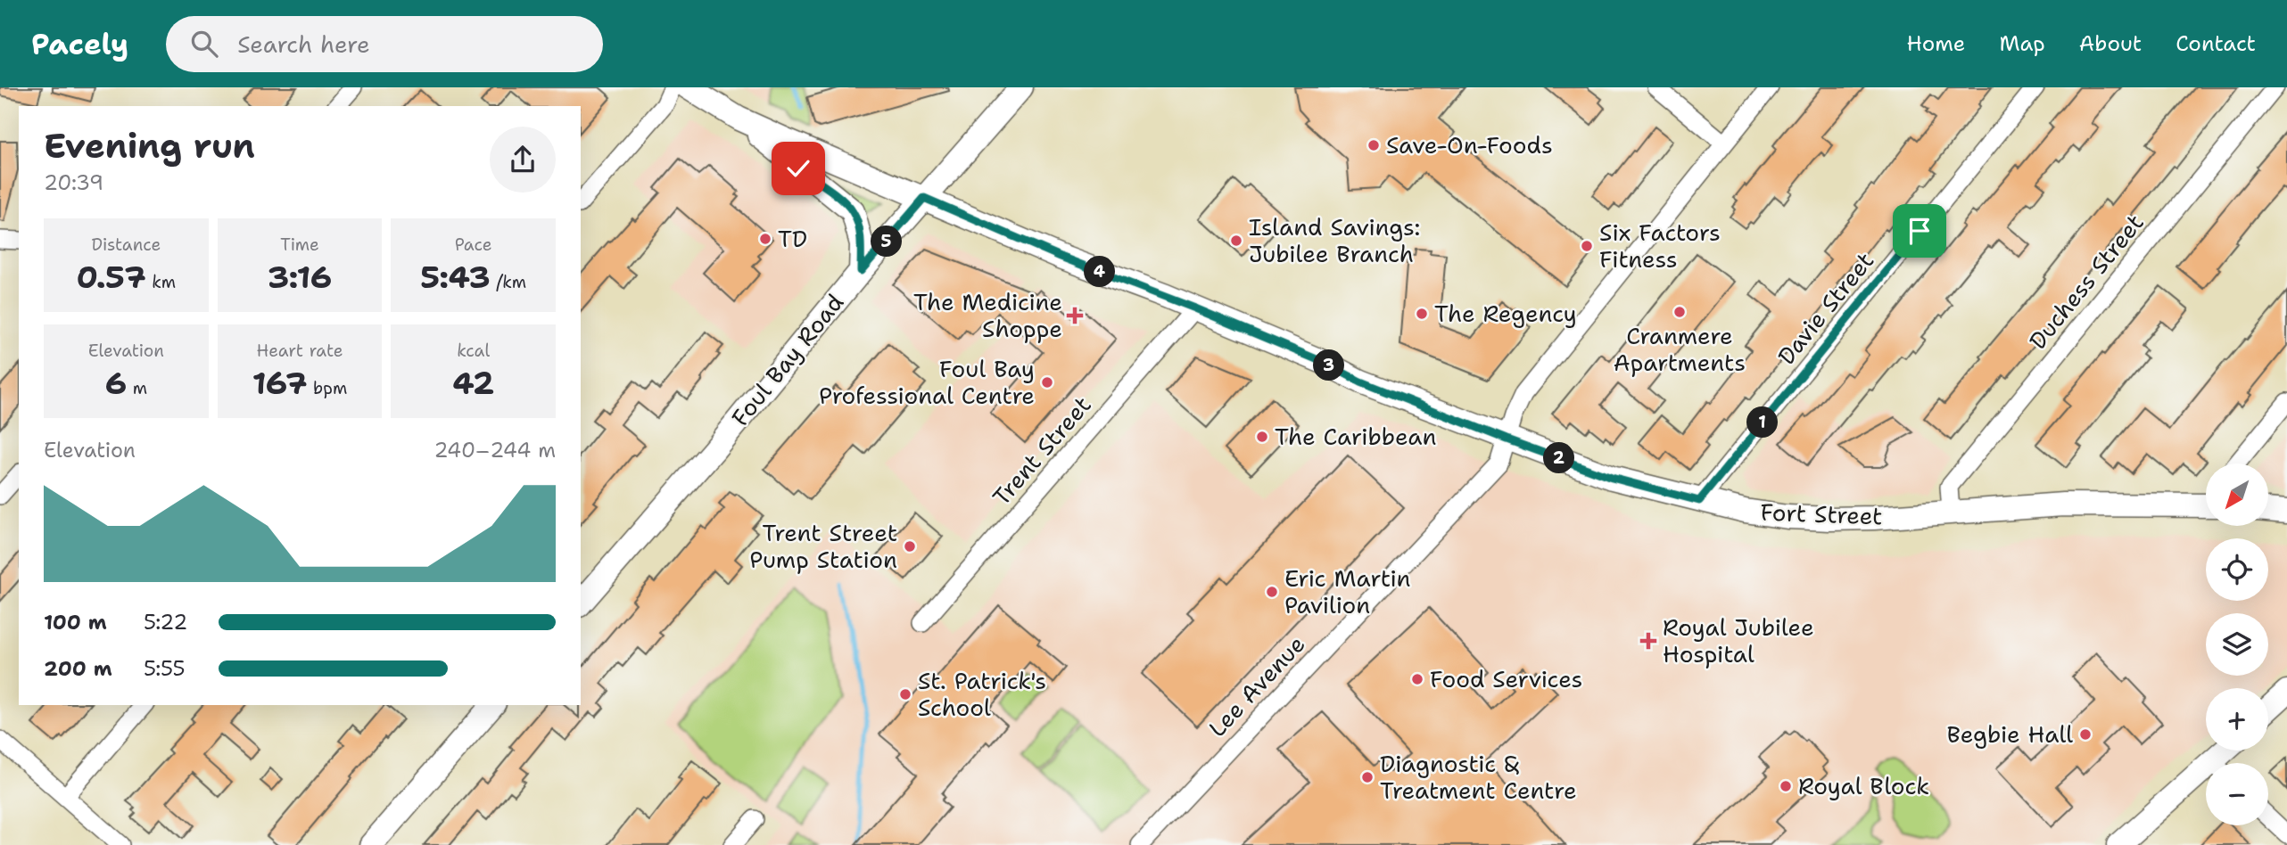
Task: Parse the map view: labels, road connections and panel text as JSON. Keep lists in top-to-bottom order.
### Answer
{
  "streets": {
    "main road": ["Foul Bay Road", "Fort Street"],
    "street": [
      "Duchess Street",
      "Davie Street",
      "Trent Street",
      "Lee Avenue"
    ]
  },
  "crossings": [
    ["Duchess Street", "Fort Street"],
    ["Davie Street", "Fort Street"],
    ["Foul Bay Road", "Fort Street"],
    ["Trent Street", "Fort Street"],
    ["Fort Street", "Lee Avenue"]
  ],
  "places": {
    "other": [
      "Save-On-Foods",
      "TD",
      "Island Savings: Jubilee Branch",
      "Six Factors Fitness",
      "Cranmere Apartments",
      "The Regency",
      "Foul Bay Professional Centre",
      "The Caribbean",
      "Trent Street Pump Station",
      "Eric Martin Pavilion",
      "Food Services",
      "St. Patrick's School",
      "Begbie Hall",
      "Diagnostic & Treatment Centre",
      "Royal Block"
    ],
    "health": ["The Medicine Shoppe", "Royal Jubilee Hospital"]
  },
  "north": "bottom left",
  "page": {
    "header": "Pacely",
    "search": "Search here",
    "nav": [
      "Home",
      "Map",
      "About",
      "Contact"
    ],
    "heading": ["Evening run", "20:39"],
    "stats": [
      ["Distance", "0.57 km"],
      ["Time", "3:16"],
      ["Pace", "5:43 /km"],
      ["Elevation", "6 m"],
      ["Heart rate", "167 bpm"],
      ["kcal", "42"]
    ],
    "pins": [
      "5",
      "4",
      "3",
      "1",
      "2"
    ],
    "chart": ["Elevation", "240–244 m"],
    "map_buttons": ["+", "−"],
    "list": [
      {
        "name": "100 m",
        "note": "5:22"
      },
      {
        "name": "200 m",
        "note": "5:55"
      }
    ]
  }
}
